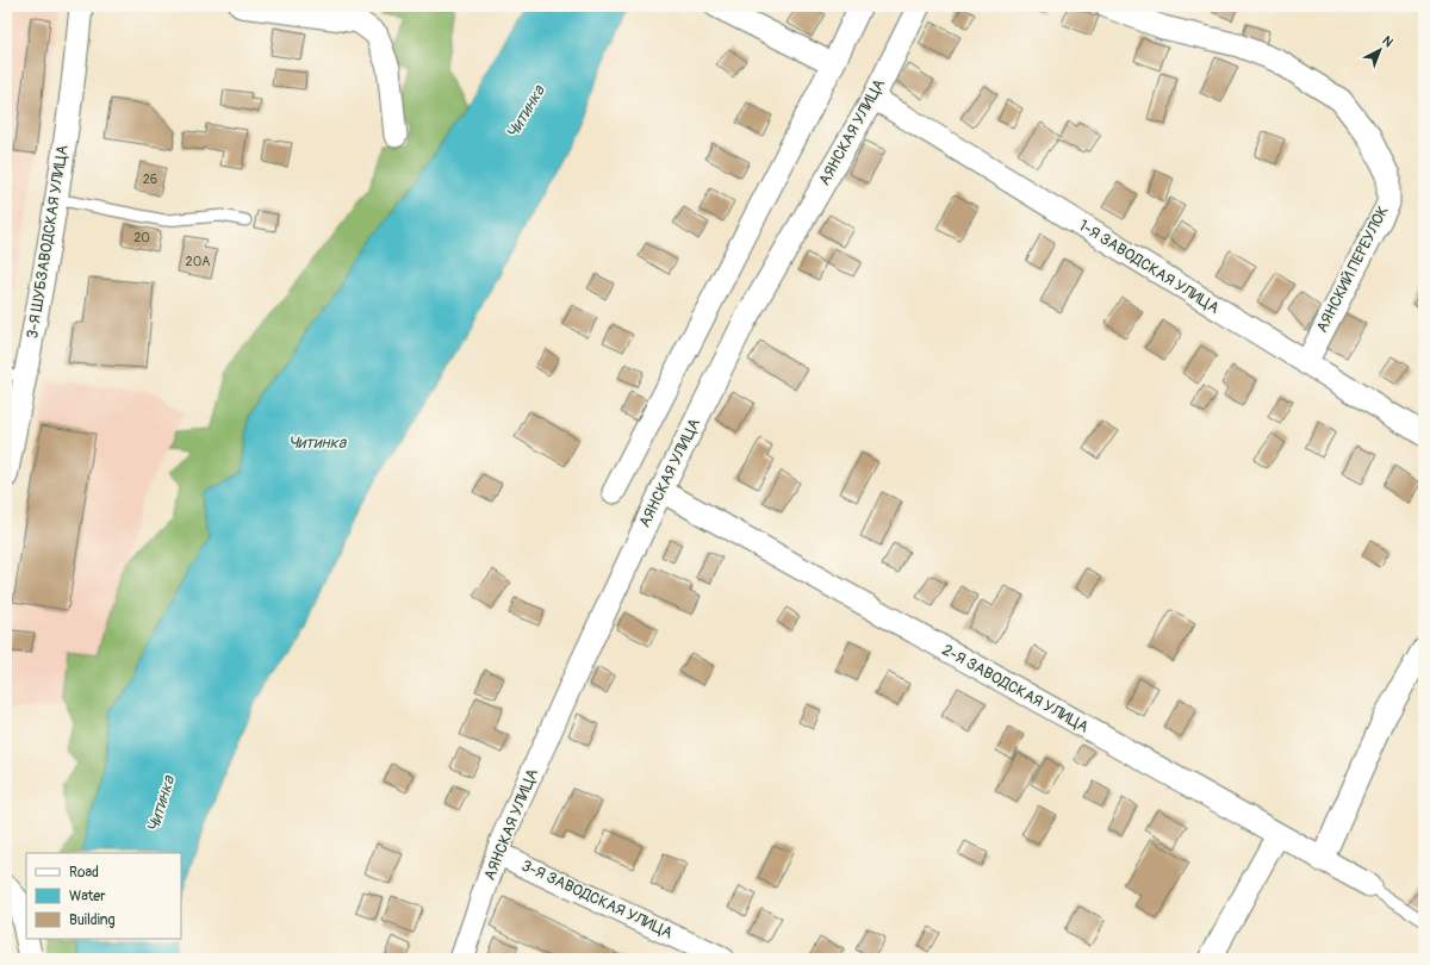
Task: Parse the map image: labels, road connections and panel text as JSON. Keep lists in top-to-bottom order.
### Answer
{
  "streets": {
    "street": [
      "АЯНСКАЯ УЛИЦА",
      "3-Я ШУБЗАВОДСКАЯ УЛИЦА",
      "1-Я ЗАВОДСКАЯ УЛИЦА",
      "АЯНСКИЙ ПЕРЕУЛОК",
      "2-Я ЗАВОДСКАЯ УЛИЦА",
      "3-Я ЗАВОДСКАЯ УЛИЦА"
    ]
  },
  "crossings": [
    ["АЯНСКАЯ УЛИЦА", "1-Я ЗАВОДСКАЯ УЛИЦА"],
    ["АЯНСКАЯ УЛИЦА", "2-Я ЗАВОДСКАЯ УЛИЦА"],
    ["АЯНСКАЯ УЛИЦА", "3-Я ЗАВОДСКАЯ УЛИЦА"],
    ["1-Я ЗАВОДСКАЯ УЛИЦА", "АЯНСКИЙ ПЕРЕУЛОК"]
  ],
  "water": ["Читинка"],
  "house_numbers": ["26", "20", "20А"],
  "legend": ["Road", "Water", "Building"],
  "north": "top right"
}
